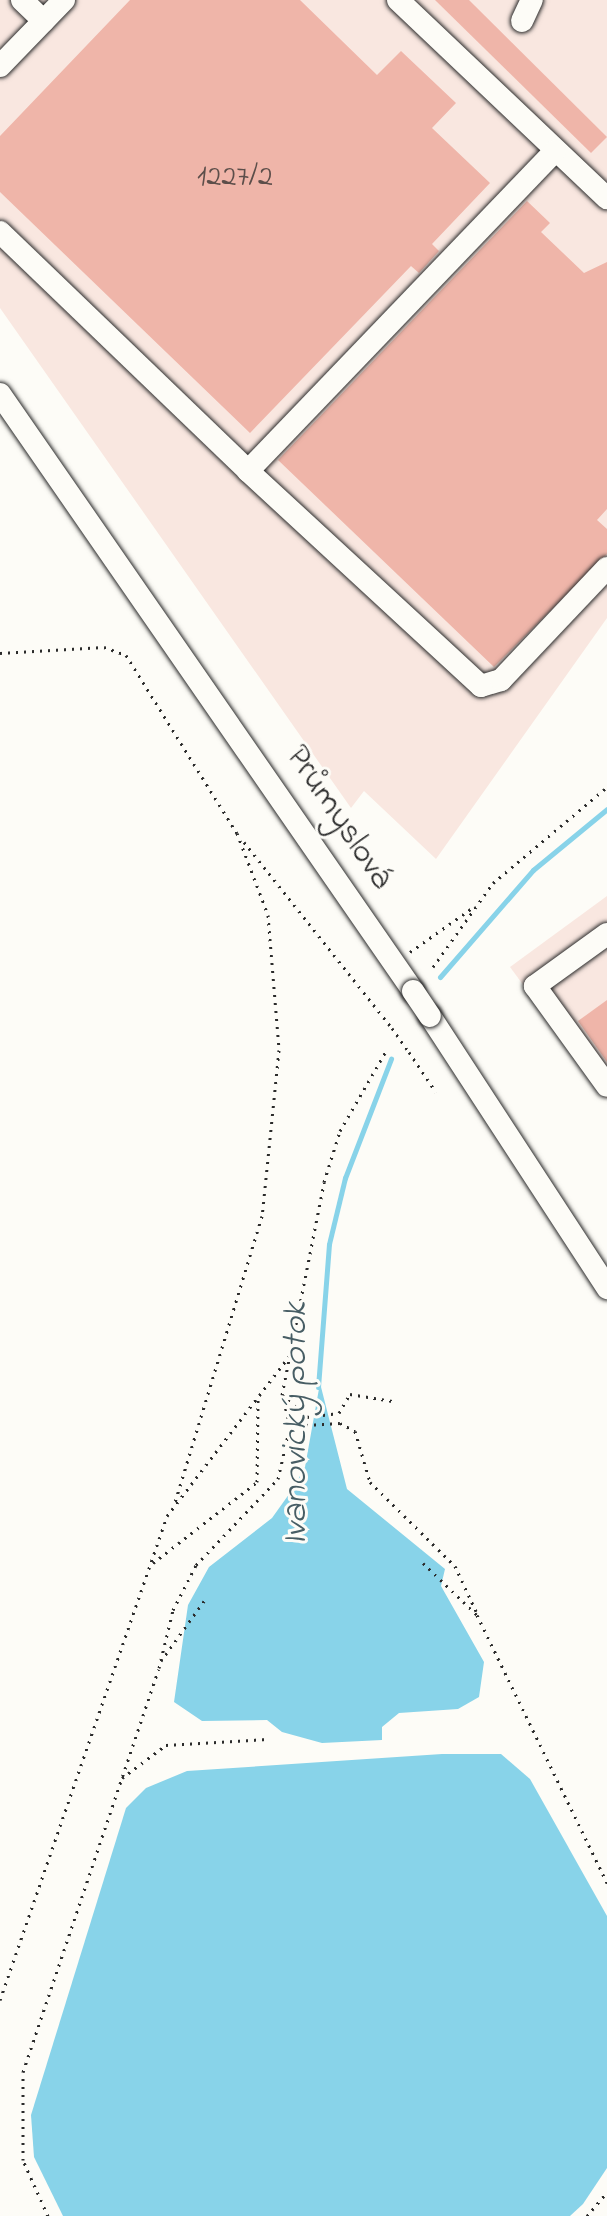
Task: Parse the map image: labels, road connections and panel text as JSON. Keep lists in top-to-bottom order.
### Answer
{
  "streets": {
    "street": ["Průmyslová"]
  },
  "water": ["Ivanovický potok"],
  "house_numbers": ["1227/2"]
}
